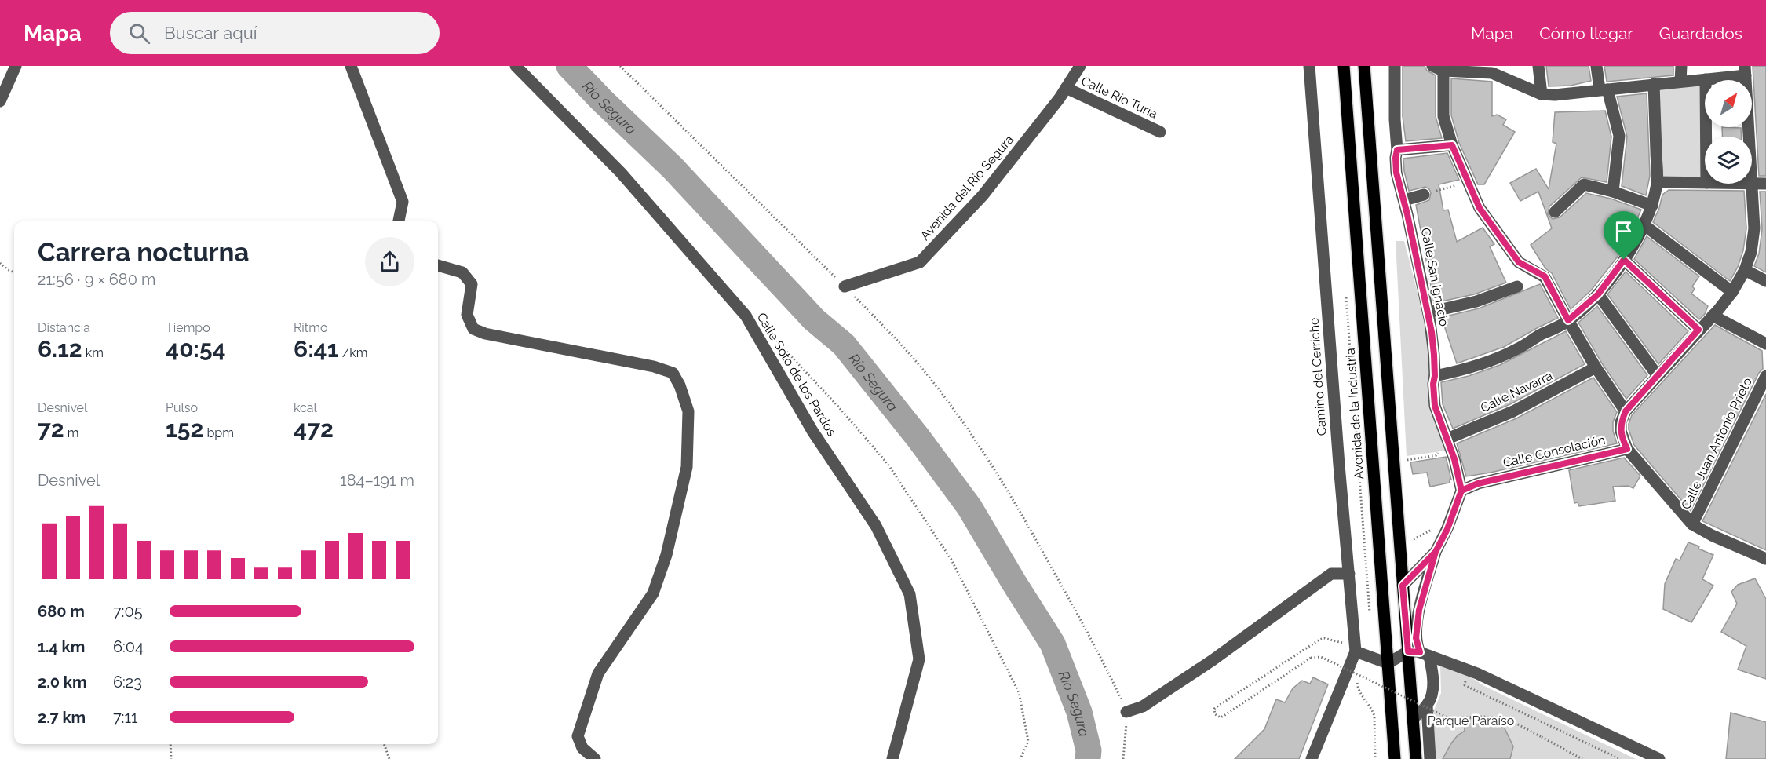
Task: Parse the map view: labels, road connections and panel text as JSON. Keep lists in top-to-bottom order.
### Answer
{
  "streets": {
    "main road": ["Avenida de la Industria"],
    "street": [
      "Calle Río Turia",
      "Avenida del Río Segura",
      "Calle San Ignacio",
      "Calle Soto de los Pardos",
      "Camino del Cerriche",
      "Calle Navarra",
      "Calle Juan Antonio Prieto",
      "Calle Consolación"
    ]
  },
  "crossings": [
    ["Calle Río Turia", "Avenida del Río Segura"],
    ["Calle San Ignacio", "Calle Navarra"],
    ["Calle San Ignacio", "Calle Consolación"]
  ],
  "water": ["Río Segura"],
  "parks": ["Parque Paraíso"],
  "north": "top right",
  "page": {
    "header": "Mapa",
    "search": "Buscar aquí",
    "nav": ["Mapa", "Cómo llegar", "Guardados"],
    "heading": ["Carrera nocturna", "21:56 · 9 × 680 m"],
    "stats": [
      ["Distancia", "6.12 km"],
      ["Tiempo", "40:54"],
      ["Ritmo", "6:41 /km"],
      ["Desnivel", "72 m"],
      ["Pulso", "152 bpm"],
      ["kcal", "472"]
    ],
    "chart": ["Desnivel", "184–191 m"],
    "list": [
      {
        "name": "680 m",
        "note": "7:05"
      },
      {
        "name": "1.4 km",
        "note": "6:04"
      },
      {
        "name": "2.0 km",
        "note": "6:23"
      },
      {
        "name": "2.7 km",
        "note": "7:11"
      }
    ]
  }
}
